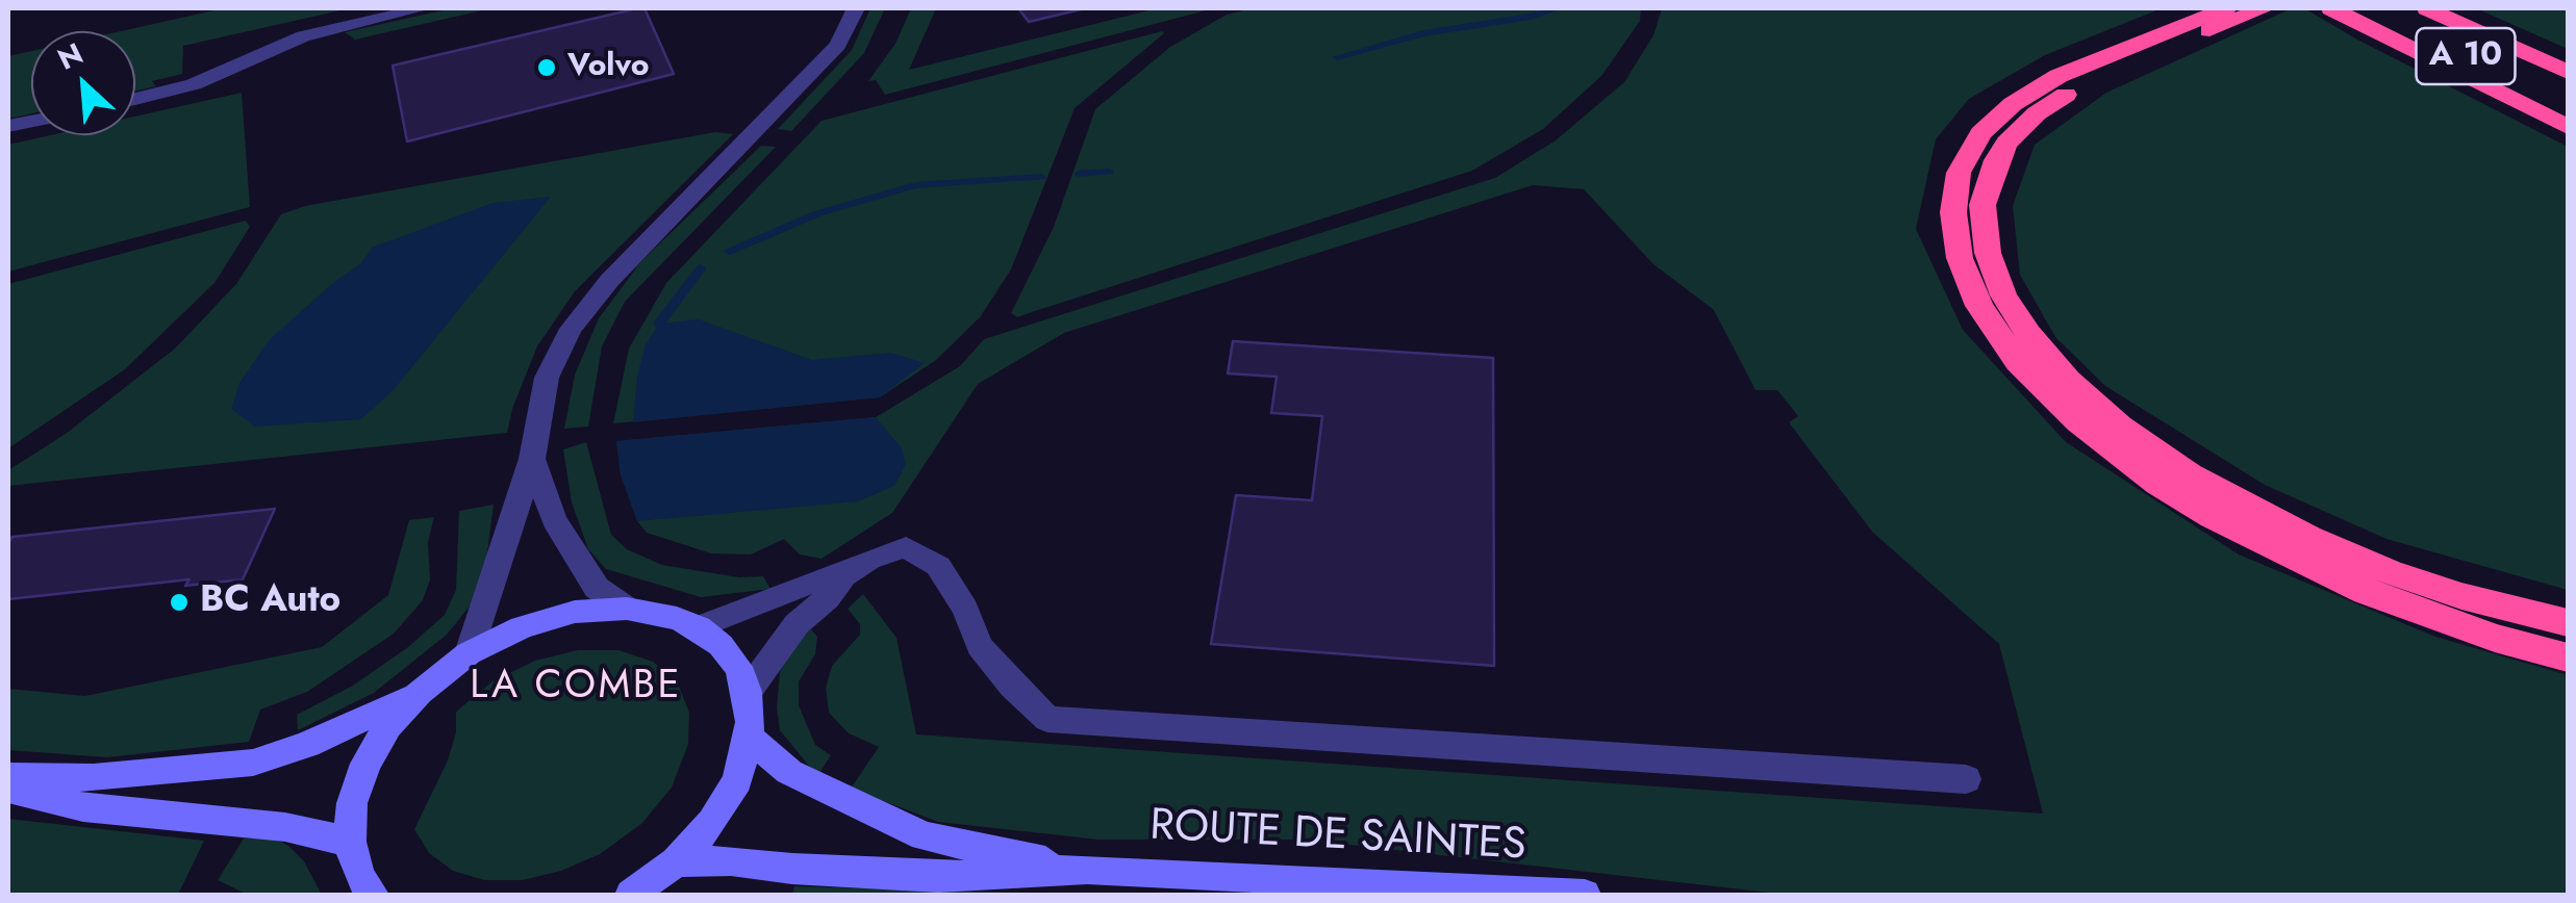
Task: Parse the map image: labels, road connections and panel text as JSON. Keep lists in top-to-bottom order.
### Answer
{
  "streets": {
    "highway": ["A 10"],
    "street": ["ROUTE DE SAINTES"]
  },
  "districts": ["LA COMBE"],
  "places": ["Volvo", "BC Auto"],
  "north": "top left"
}
